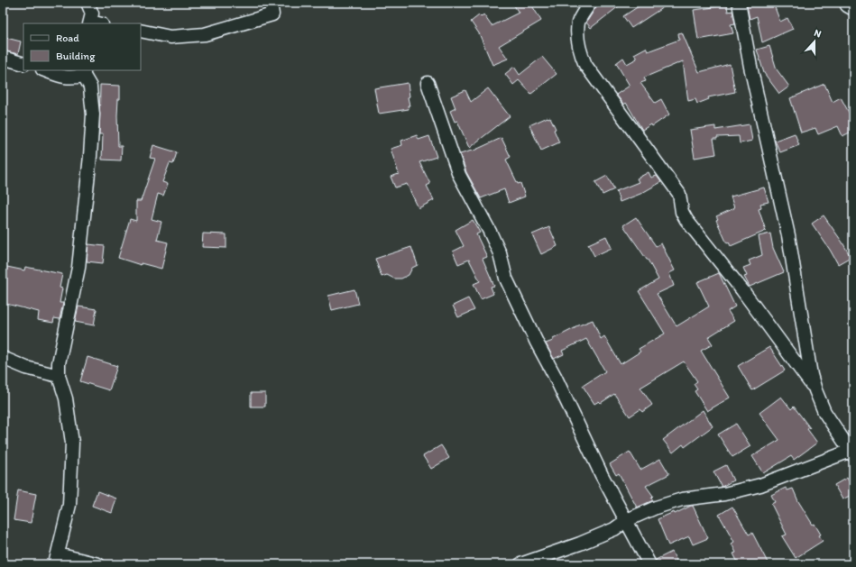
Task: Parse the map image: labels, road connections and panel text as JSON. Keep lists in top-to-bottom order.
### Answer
{
  "legend": ["Road", "Building"],
  "north": "top"
}
